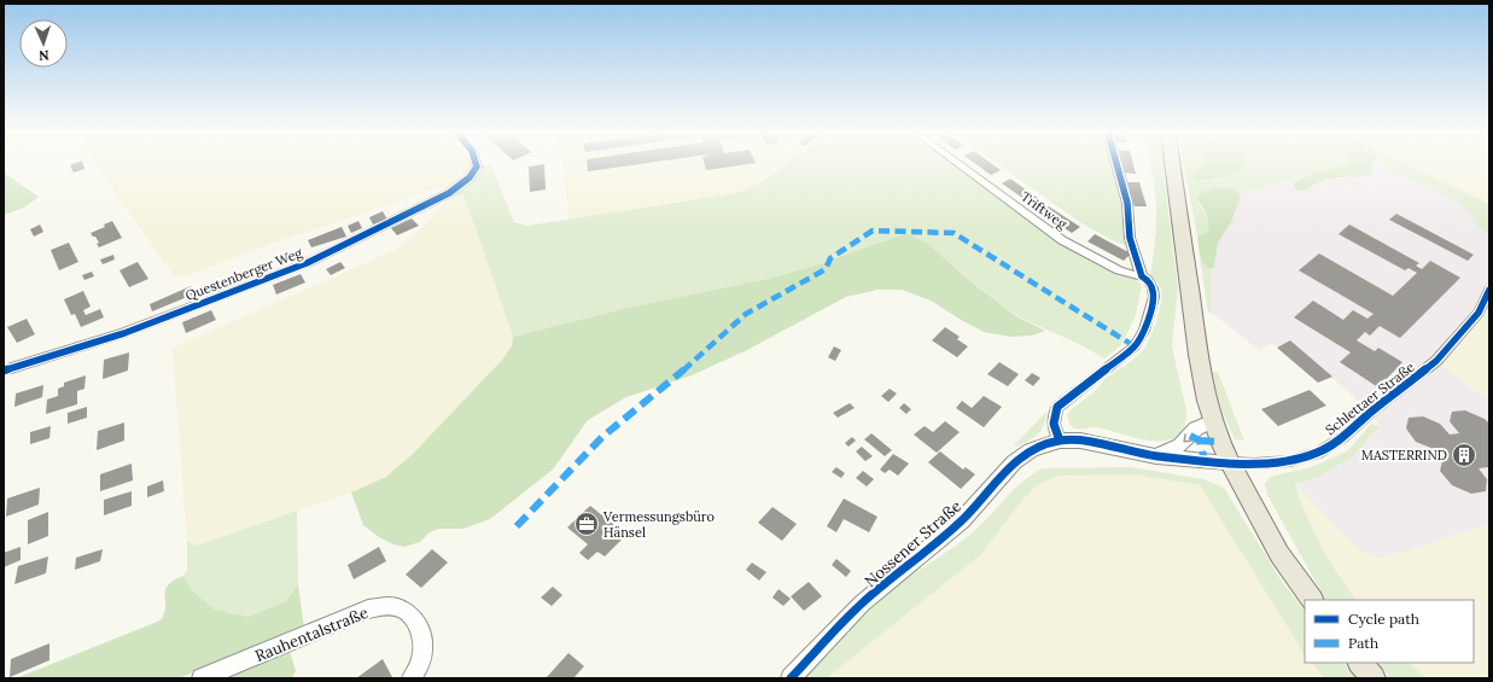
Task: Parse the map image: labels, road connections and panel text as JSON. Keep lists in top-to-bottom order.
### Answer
{
  "streets": {
    "street": [
      "Triftweg",
      "Questenberger Weg",
      "Schlettaer Straße",
      "Nossener Straße",
      "Rauhentalstraße"
    ]
  },
  "crossings": [
    ["Schlettaer Straße", "Nossener Straße"]
  ],
  "places": {
    "building": ["MASTERRIND"],
    "office": ["Vermessungsbüro Hänsel"]
  },
  "legend": ["Cycle path", "Path"],
  "north": "bottom"
}
